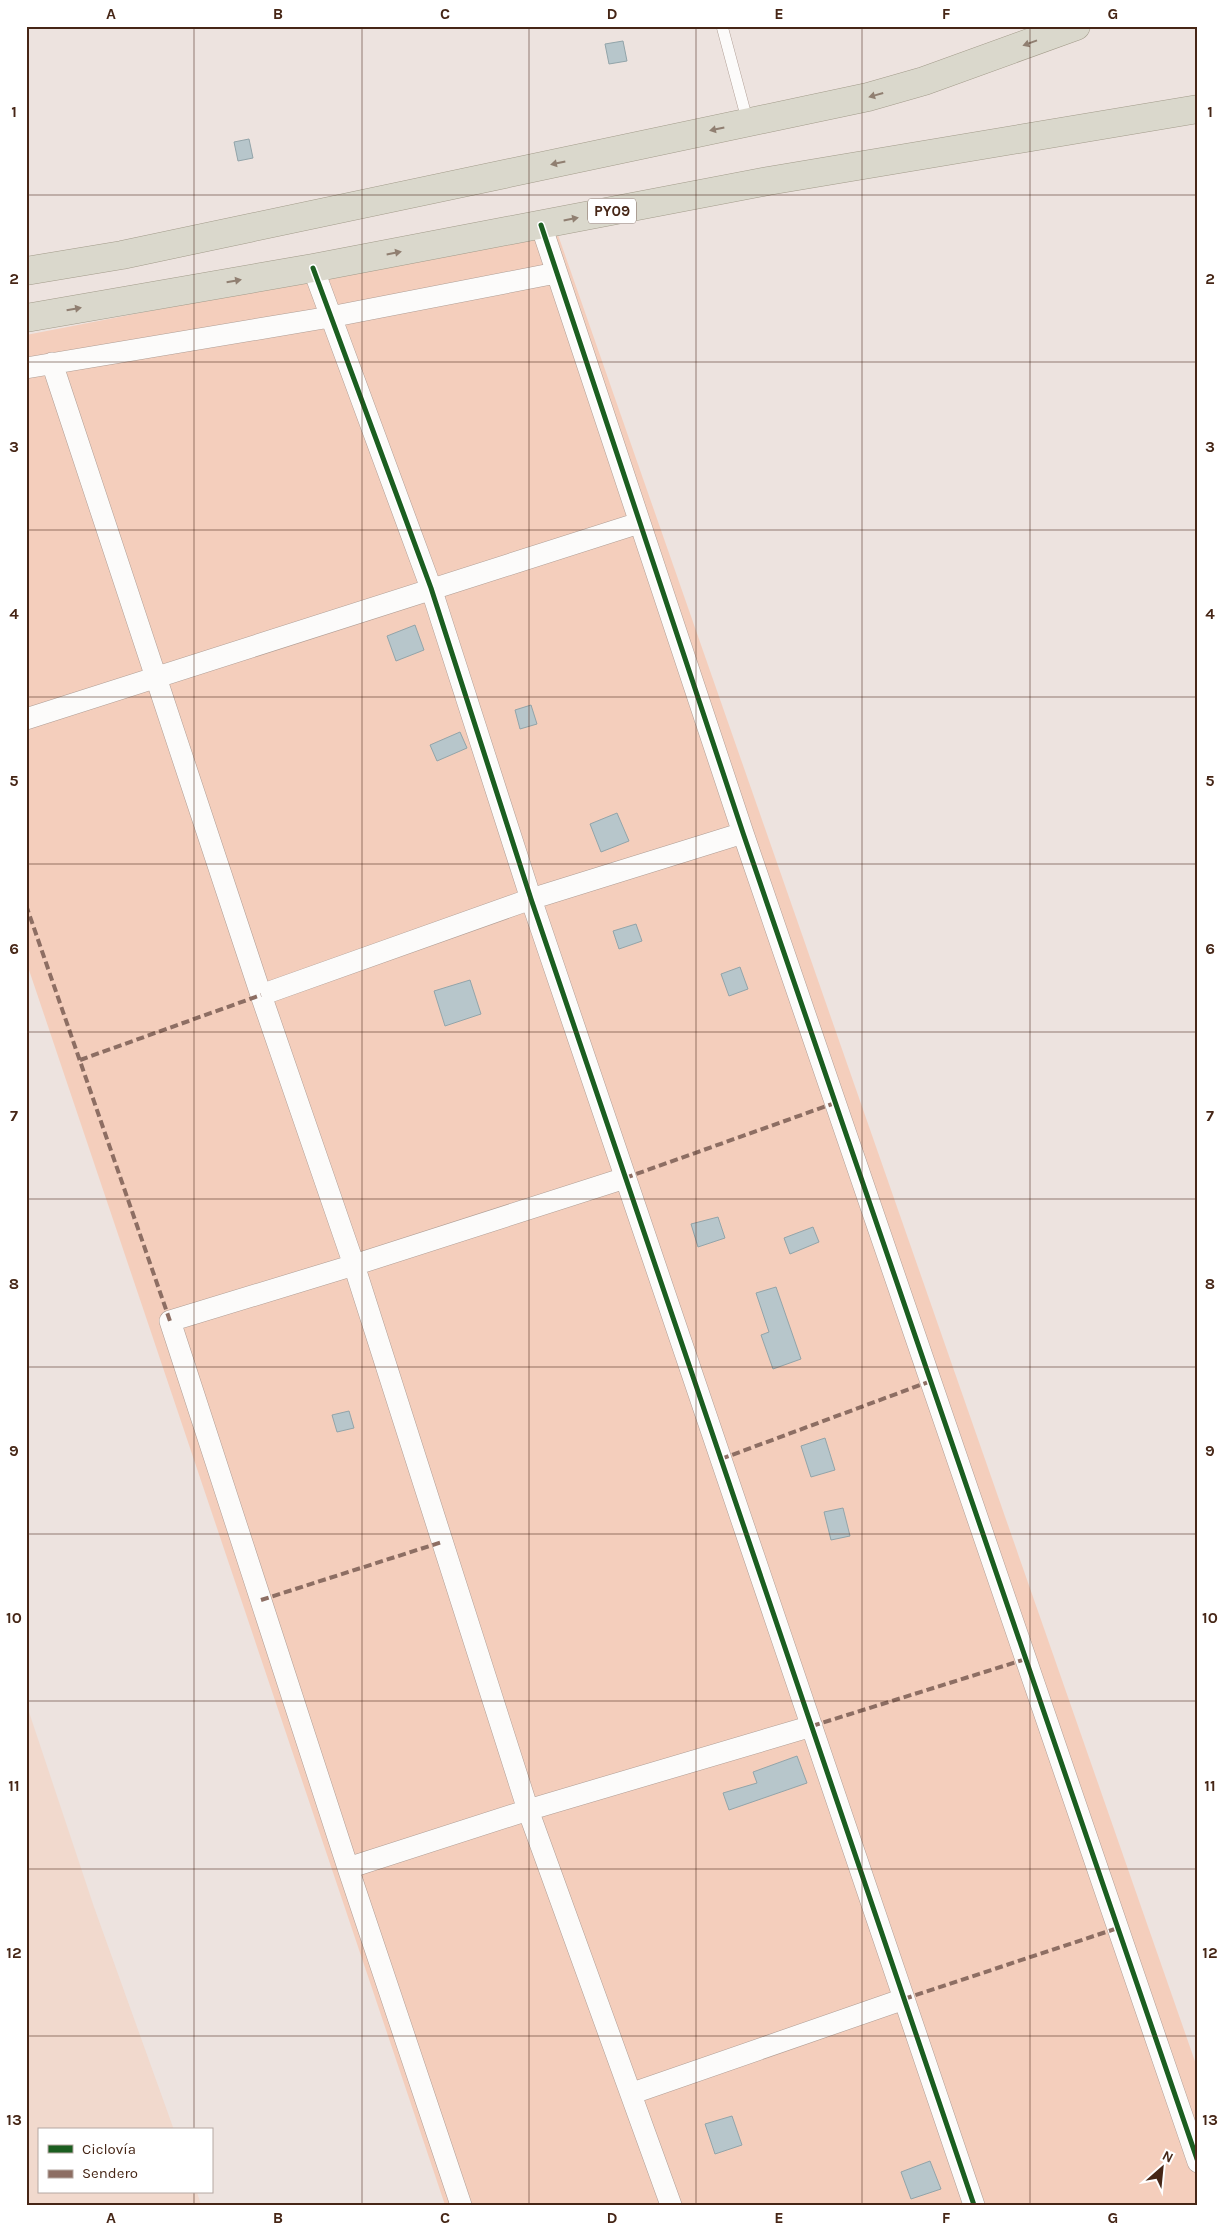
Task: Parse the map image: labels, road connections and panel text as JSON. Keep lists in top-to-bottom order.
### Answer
{
  "streets": {
    "highway": ["PY09"]
  },
  "legend": ["Ciclovía", "Sendero"],
  "north": "top right",
  "grid": {
    "columns": [
      "A",
      "B",
      "C",
      "D",
      "E",
      "F",
      "G"
    ],
    "rows": [
      "1",
      "2",
      "3",
      "4",
      "5",
      "6",
      "7",
      "8",
      "9",
      "10",
      "11",
      "12",
      "13"
    ]
  }
}
